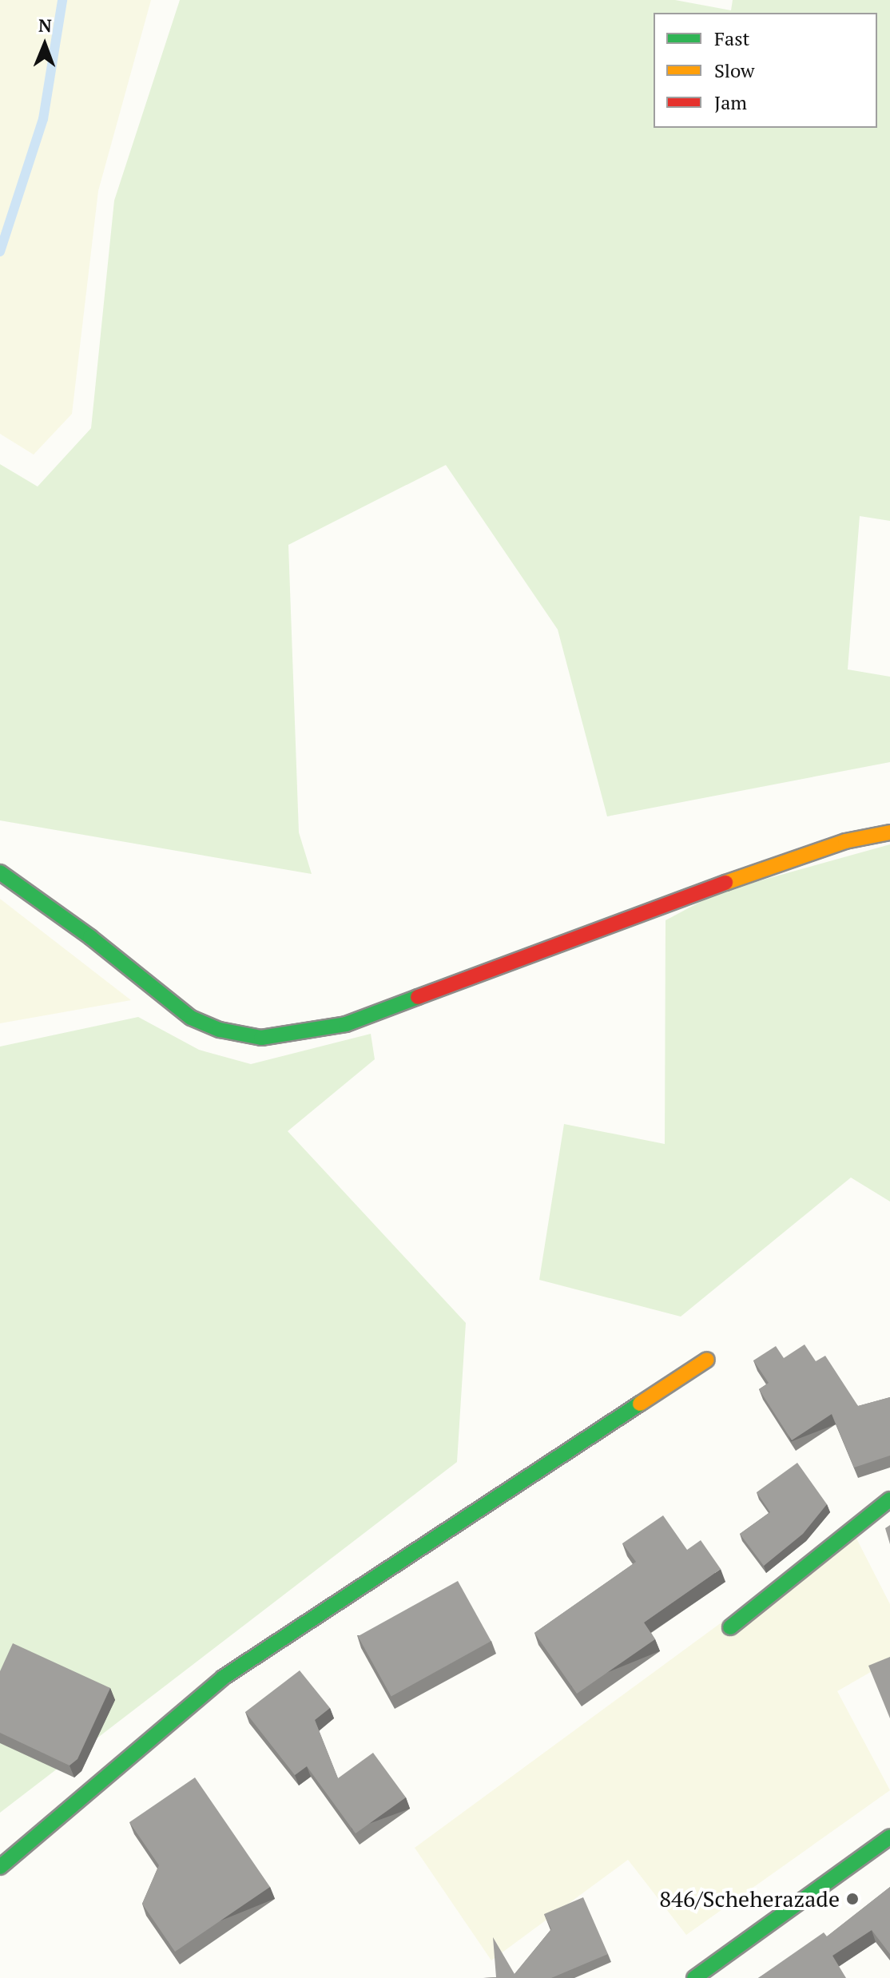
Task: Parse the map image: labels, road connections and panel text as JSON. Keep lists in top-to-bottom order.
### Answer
{
  "places": ["846/Scheherazade"],
  "legend": ["Fast", "Slow", "Jam"],
  "north": "top"
}
